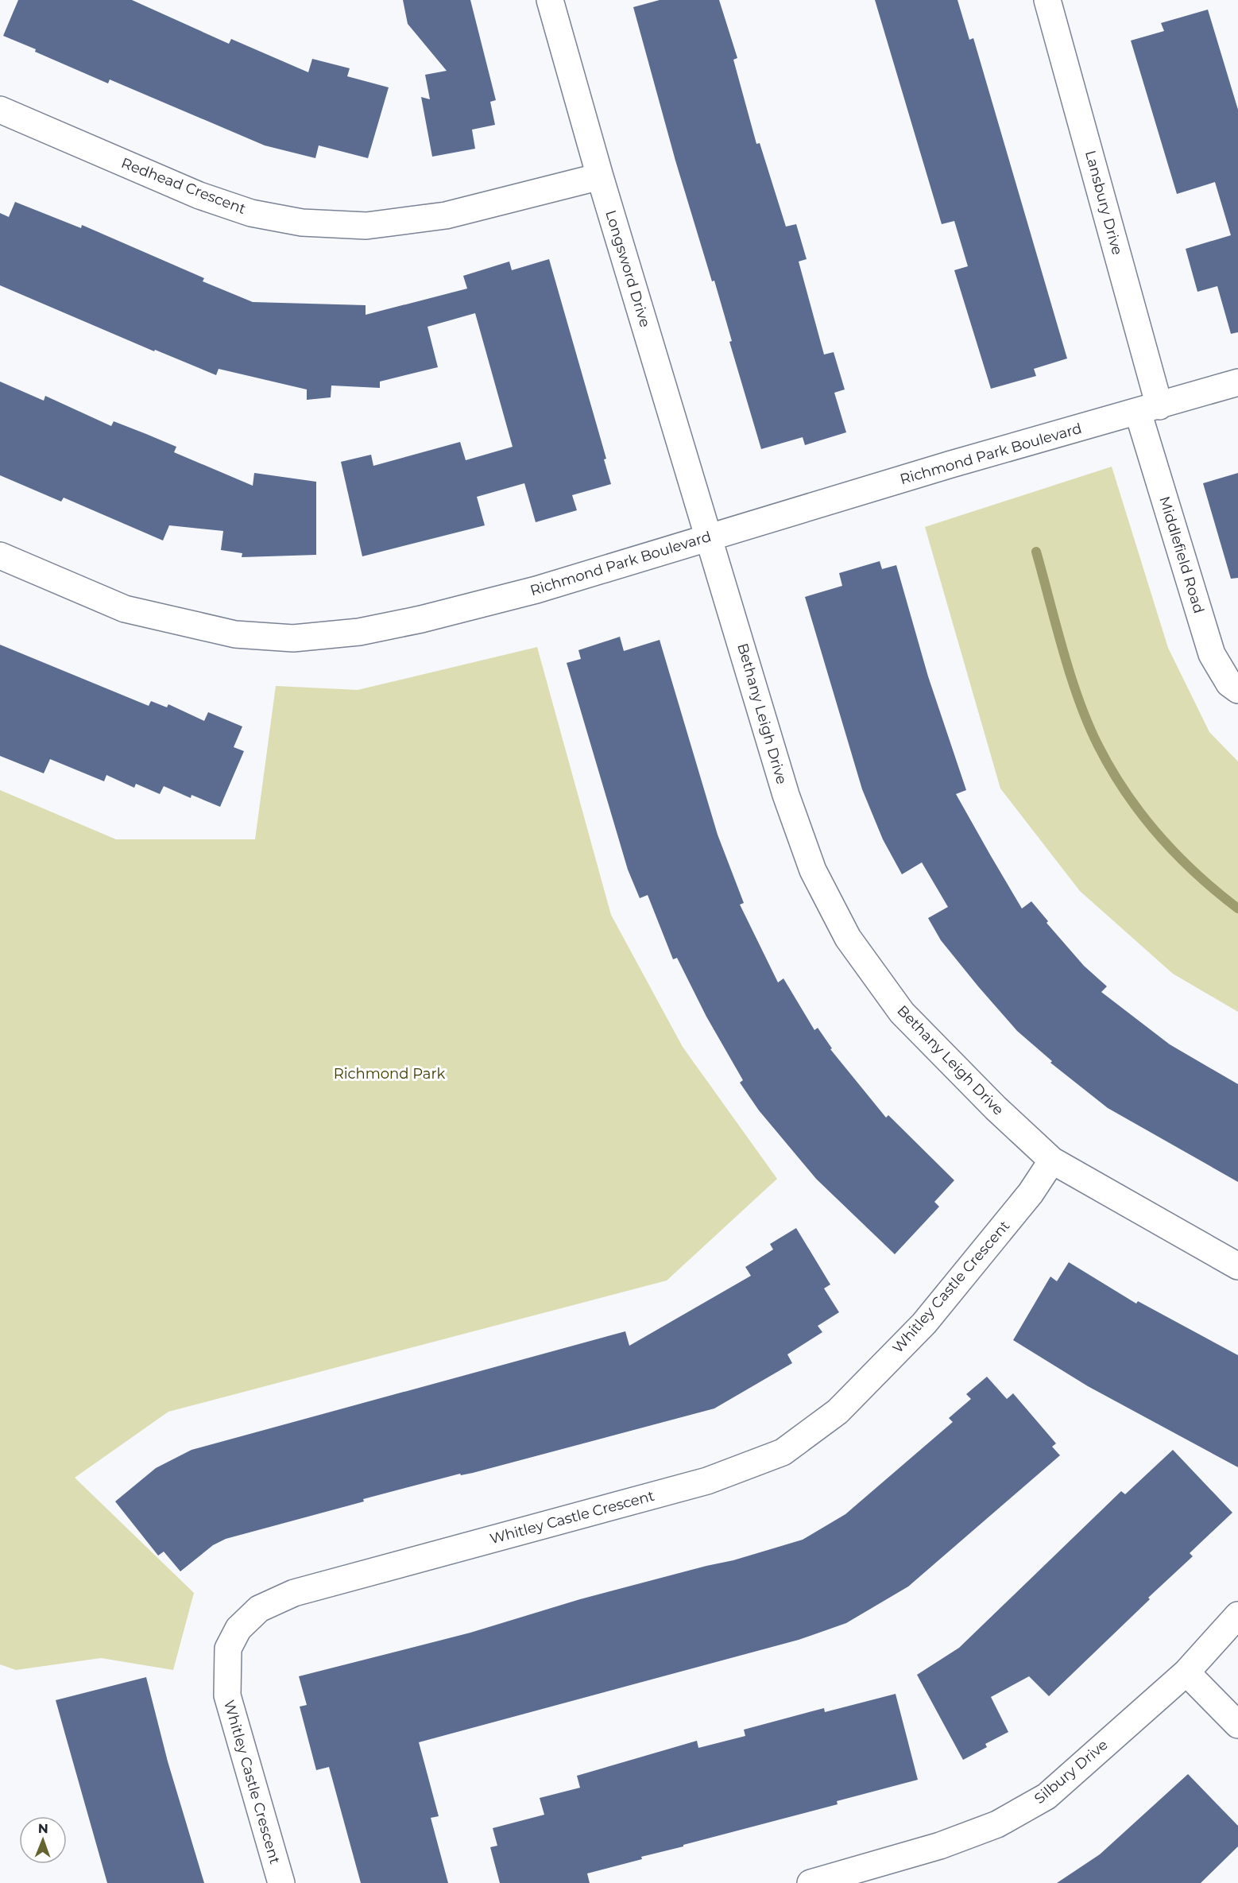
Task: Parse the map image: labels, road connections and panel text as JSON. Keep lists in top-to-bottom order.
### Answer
{
  "streets": {
    "street": [
      "Redhead Crescent",
      "Lansbury Drive",
      "Longsword Drive",
      "Richmond Park Boulevard",
      "Middlefield Road",
      "Bethany Leigh Drive",
      "Whitley Castle Crescent",
      "Silbury Drive"
    ]
  },
  "crossings": [
    ["Redhead Crescent", "Longsword Drive"],
    ["Lansbury Drive", "Richmond Park Boulevard"],
    ["Lansbury Drive", "Middlefield Road"],
    ["Longsword Drive", "Richmond Park Boulevard"],
    ["Longsword Drive", "Bethany Leigh Drive"],
    ["Richmond Park Boulevard", "Middlefield Road"],
    ["Richmond Park Boulevard", "Bethany Leigh Drive"],
    ["Bethany Leigh Drive", "Whitley Castle Crescent"]
  ],
  "parks": ["Richmond Park"],
  "north": "top"
}
